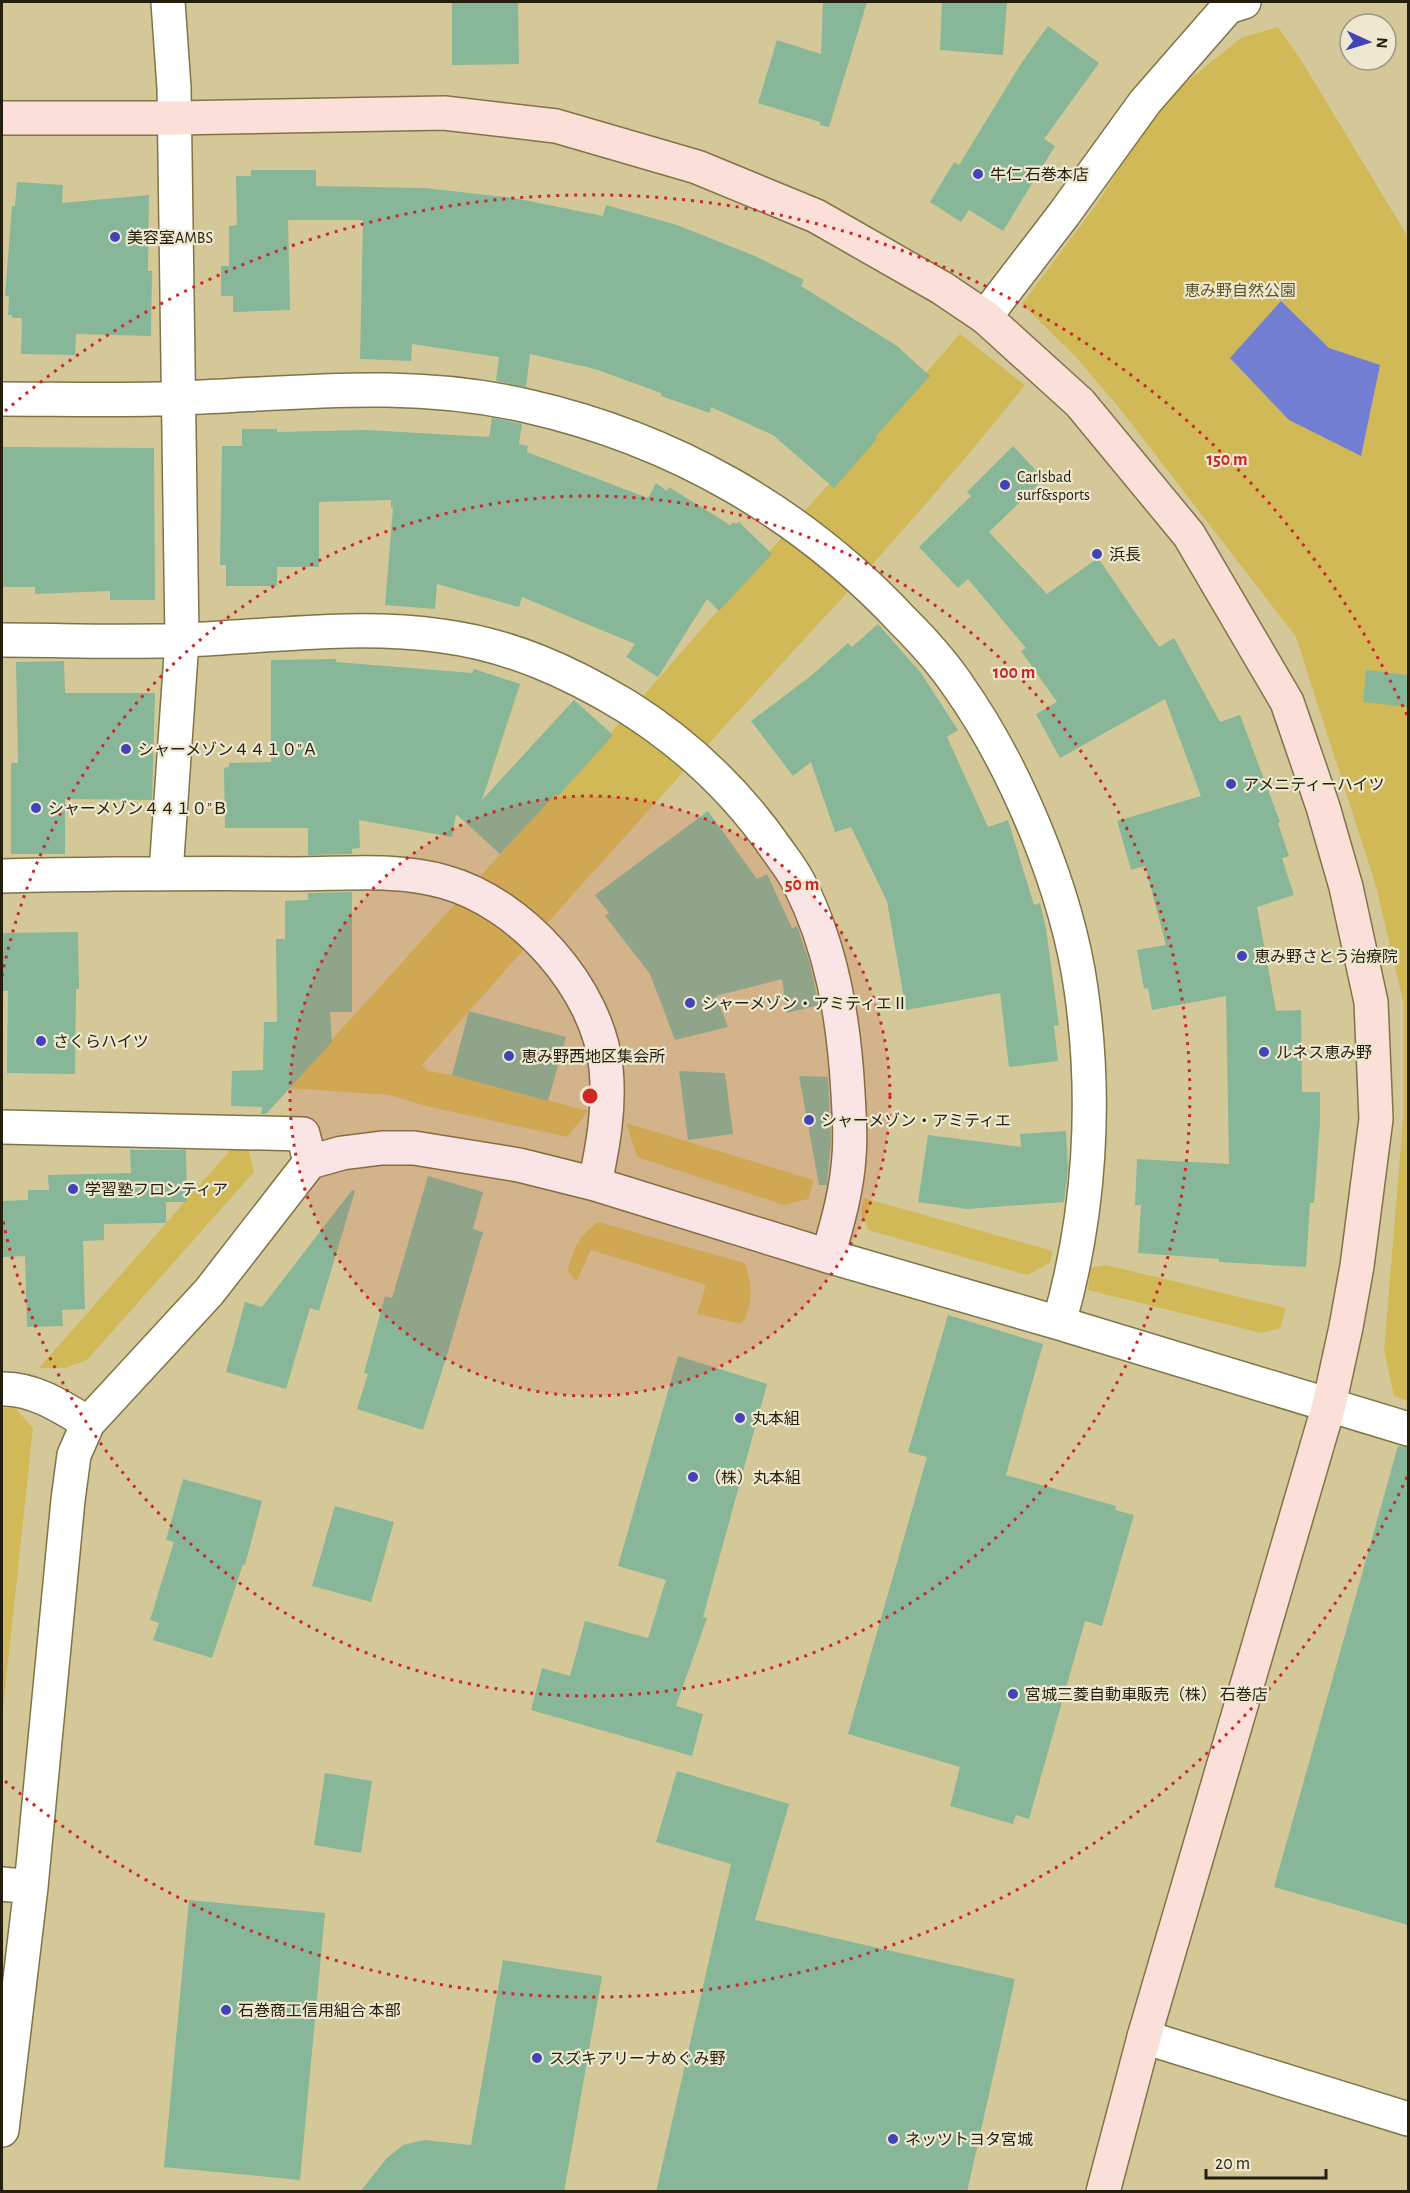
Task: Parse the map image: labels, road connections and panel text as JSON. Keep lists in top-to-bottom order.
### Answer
{
  "parks": ["恵み野自然公園"],
  "places": [
    "牛仁 石巻本店",
    "美容室AMBS",
    "Carlsbad surf&sports",
    "浜長",
    "シャーメゾン４４１０”Ａ",
    "アメニティーハイツ",
    "シャーメゾン４４１０”Ｂ",
    "恵み野さとう治療院",
    "シャーメゾン・アミティエⅡ",
    "さくらハイツ",
    "ルネス恵み野",
    "恵み野西地区集会所",
    "シャーメゾン・アミティエ",
    "学習塾フロンティア",
    "丸本組",
    "（株）丸本組",
    "宮城三菱自動車販売（株） 石巻店",
    "石巻商工信用組合 本部",
    "スズキアリーナめぐみ野",
    "ネッツトヨタ宮城"
  ],
  "scale_bar": "20 m",
  "north": "right",
  "rings": ["150 m", "100 m", "50 m"]
}
